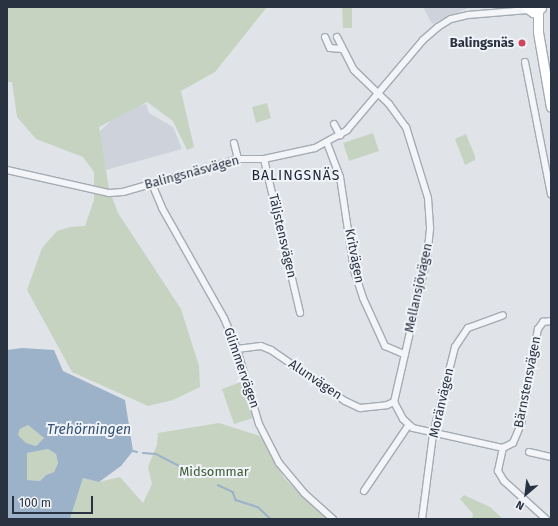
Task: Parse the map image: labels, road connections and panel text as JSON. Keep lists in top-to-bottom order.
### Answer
{
  "streets": {
    "street": [
      "Balingsnäsvägen",
      "Täljstensvägen",
      "Kritvägen",
      "Mellansjövägen",
      "Glimmervägen",
      "Alunvägen",
      "Bärnstensvägen",
      "Moränvägen"
    ]
  },
  "crossings": [
    ["Balingsnäsvägen", "Täljstensvägen"],
    ["Balingsnäsvägen", "Kritvägen"],
    ["Balingsnäsvägen", "Mellansjövägen"],
    ["Balingsnäsvägen", "Glimmervägen"],
    ["Kritvägen", "Mellansjövägen"],
    ["Mellansjövägen", "Alunvägen"],
    ["Glimmervägen", "Alunvägen"]
  ],
  "districts": ["BALINGSNÄS"],
  "water": ["Trehörningen"],
  "parks": ["Midsommar"],
  "places": ["Balingsnäs"],
  "scale_bar": "100 m",
  "north": "bottom left"
}
